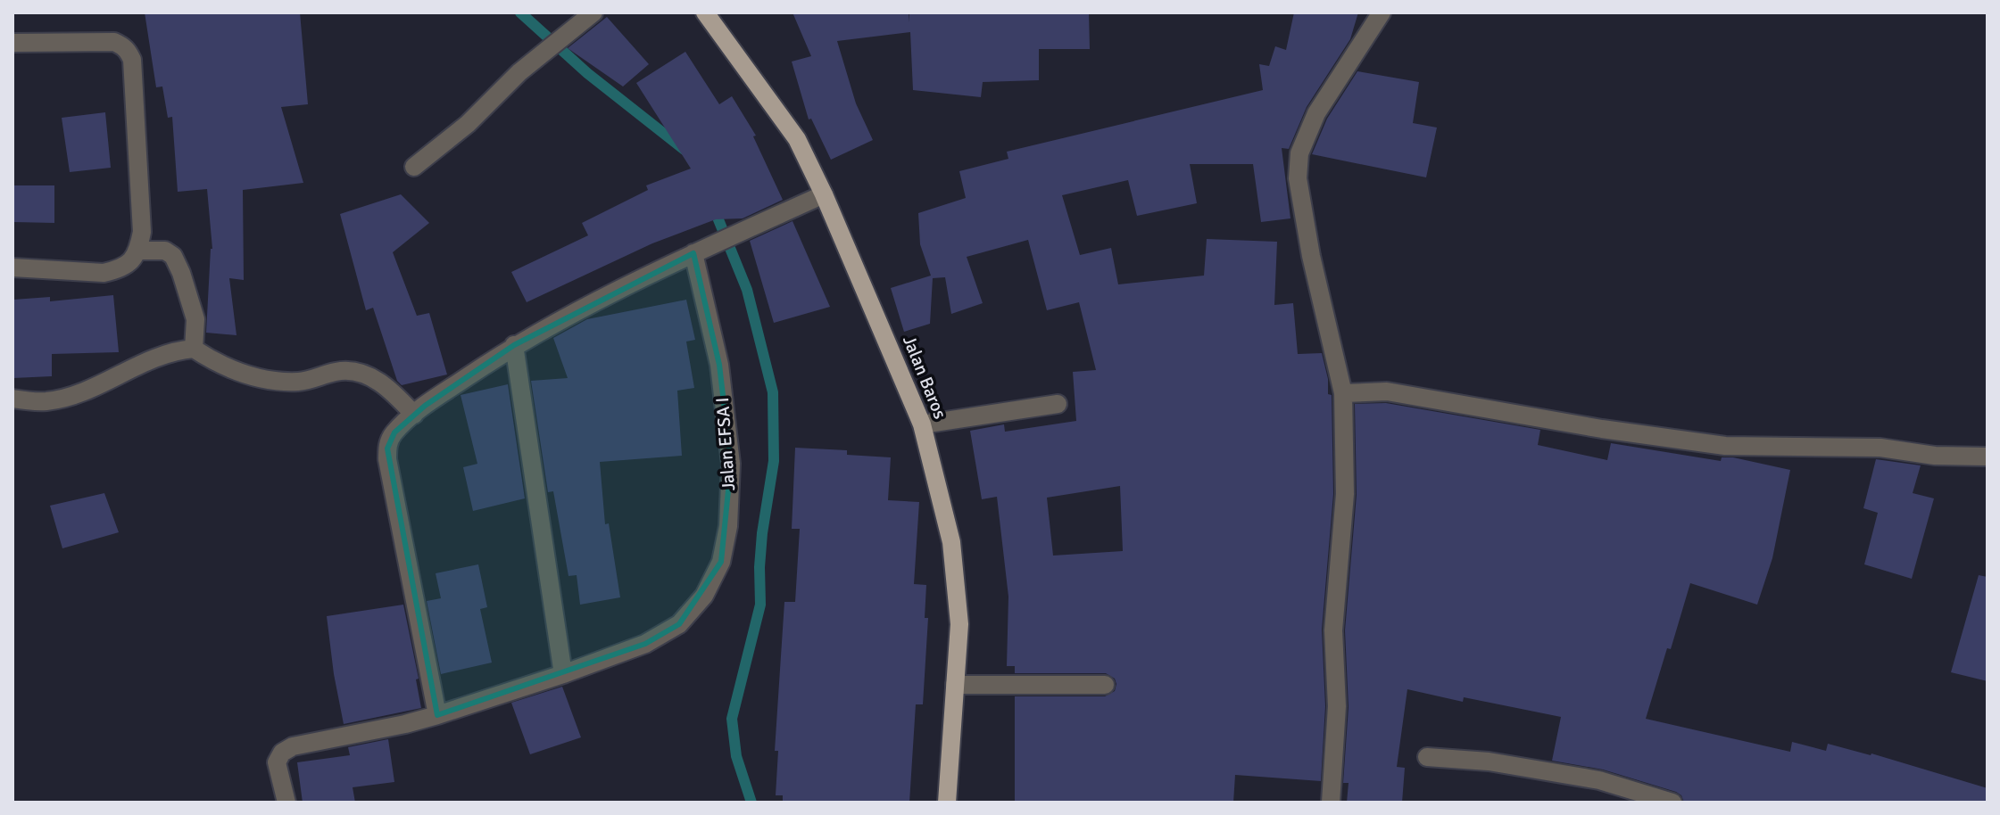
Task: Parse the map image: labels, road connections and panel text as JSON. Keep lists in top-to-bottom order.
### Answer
{
  "streets": {
    "main road": ["Jalan Baros"],
    "street": ["Jalan EFSA I"]
  }
}
